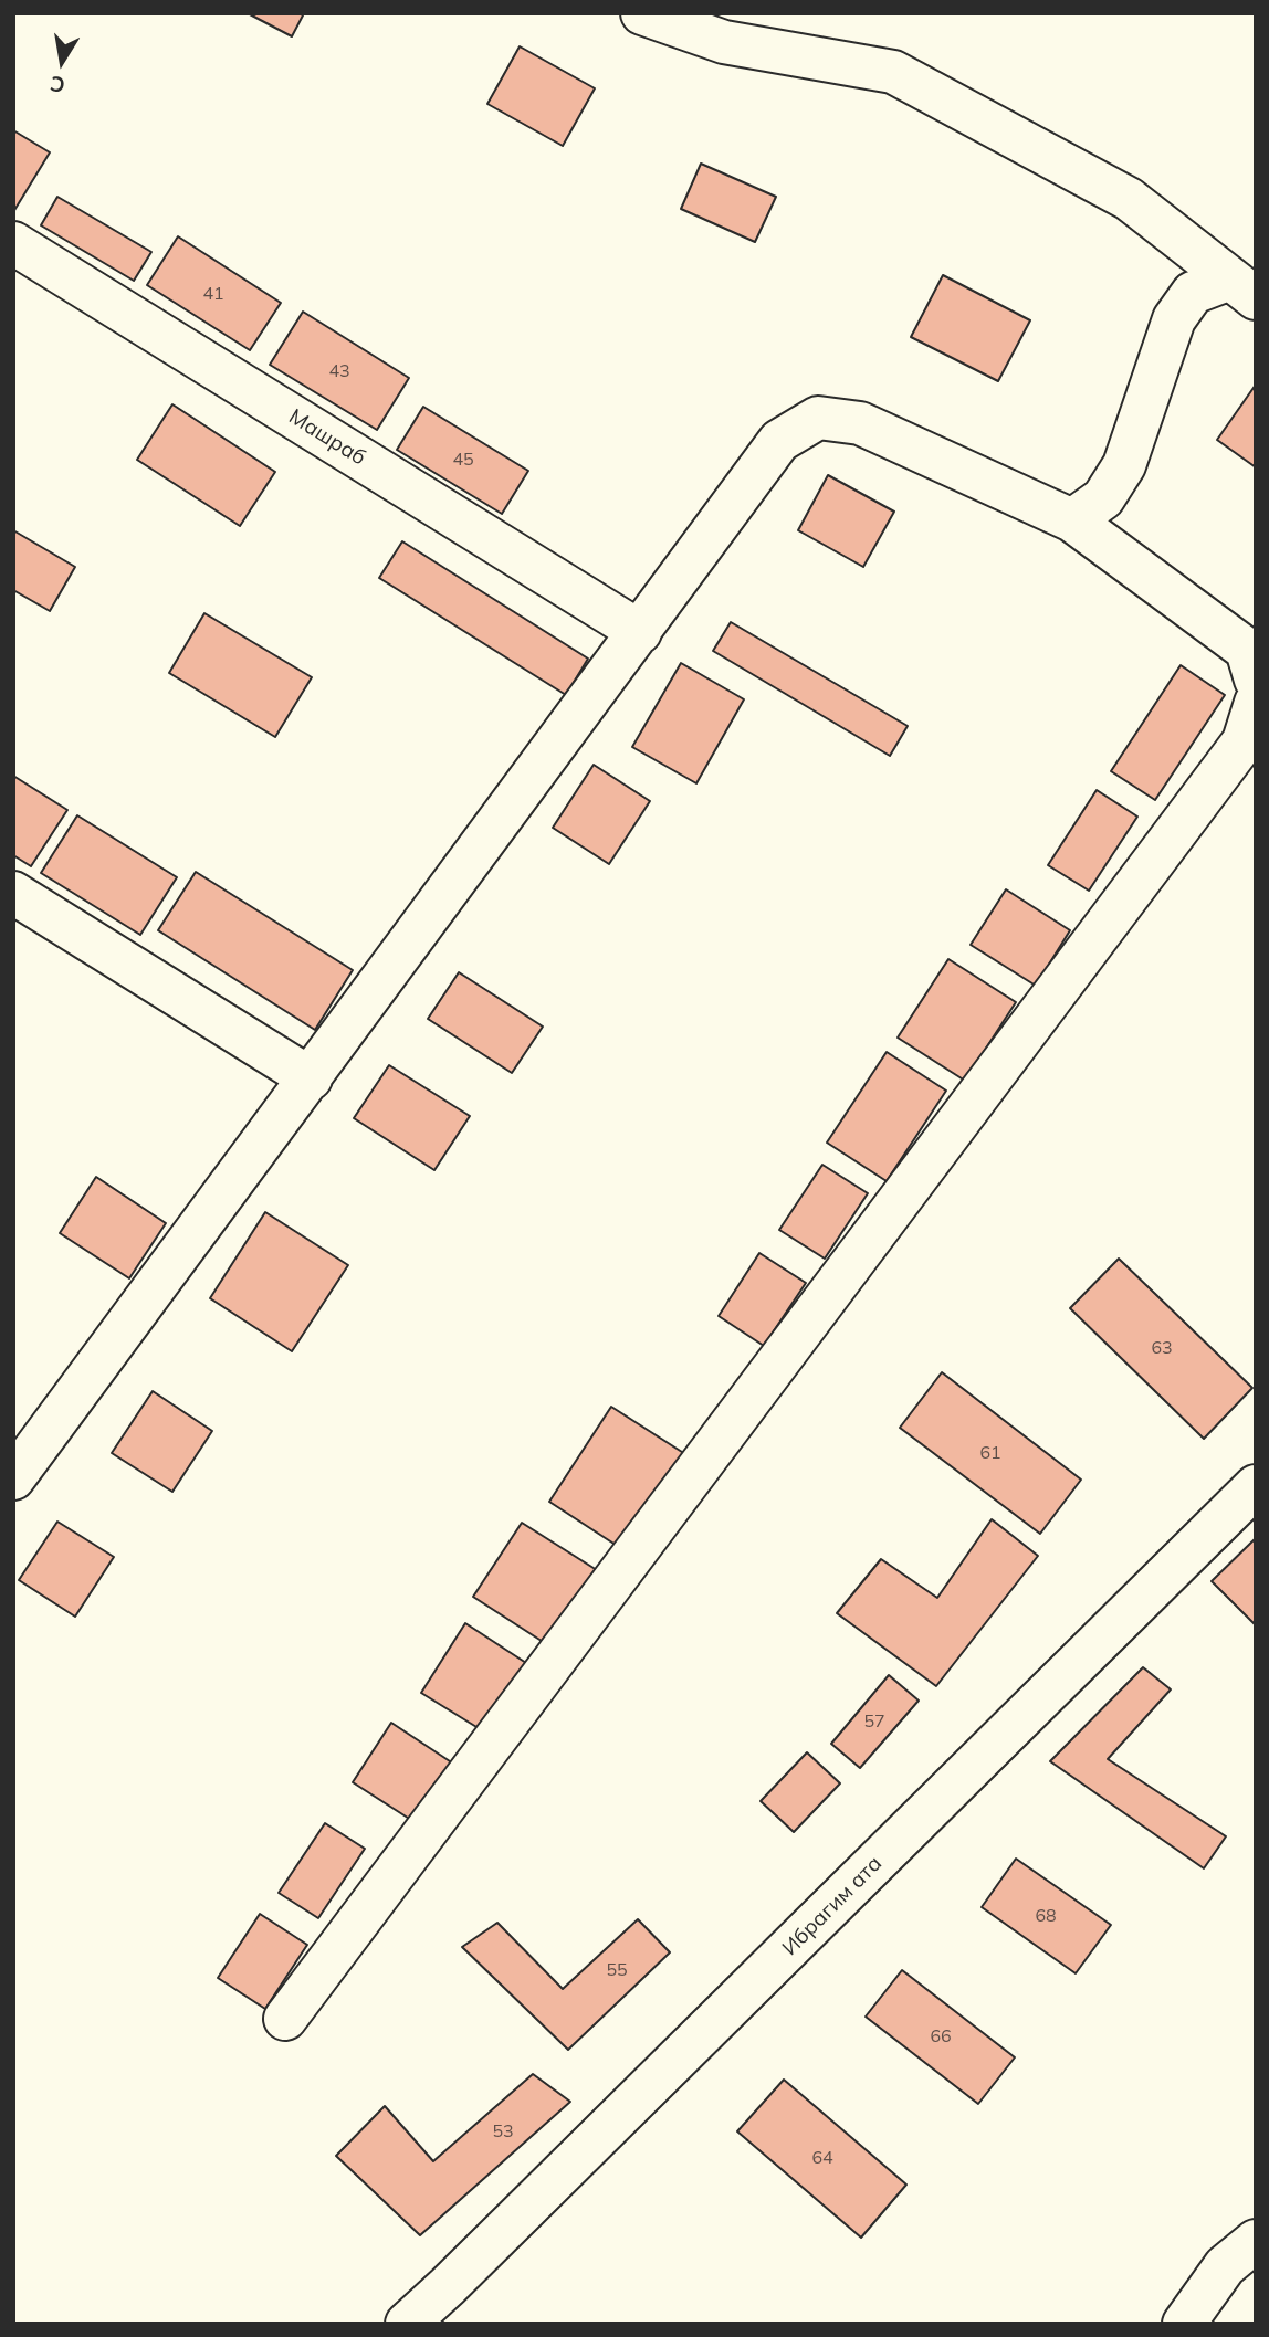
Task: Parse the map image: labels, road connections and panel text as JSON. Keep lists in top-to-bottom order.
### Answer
{
  "streets": {
    "street": ["Машраб", "Ибрагим ата"]
  },
  "house_numbers": [
    "41",
    "43",
    "45",
    "63",
    "61",
    "57",
    "68",
    "55",
    "66",
    "53",
    "64"
  ],
  "north": "bottom"
}
